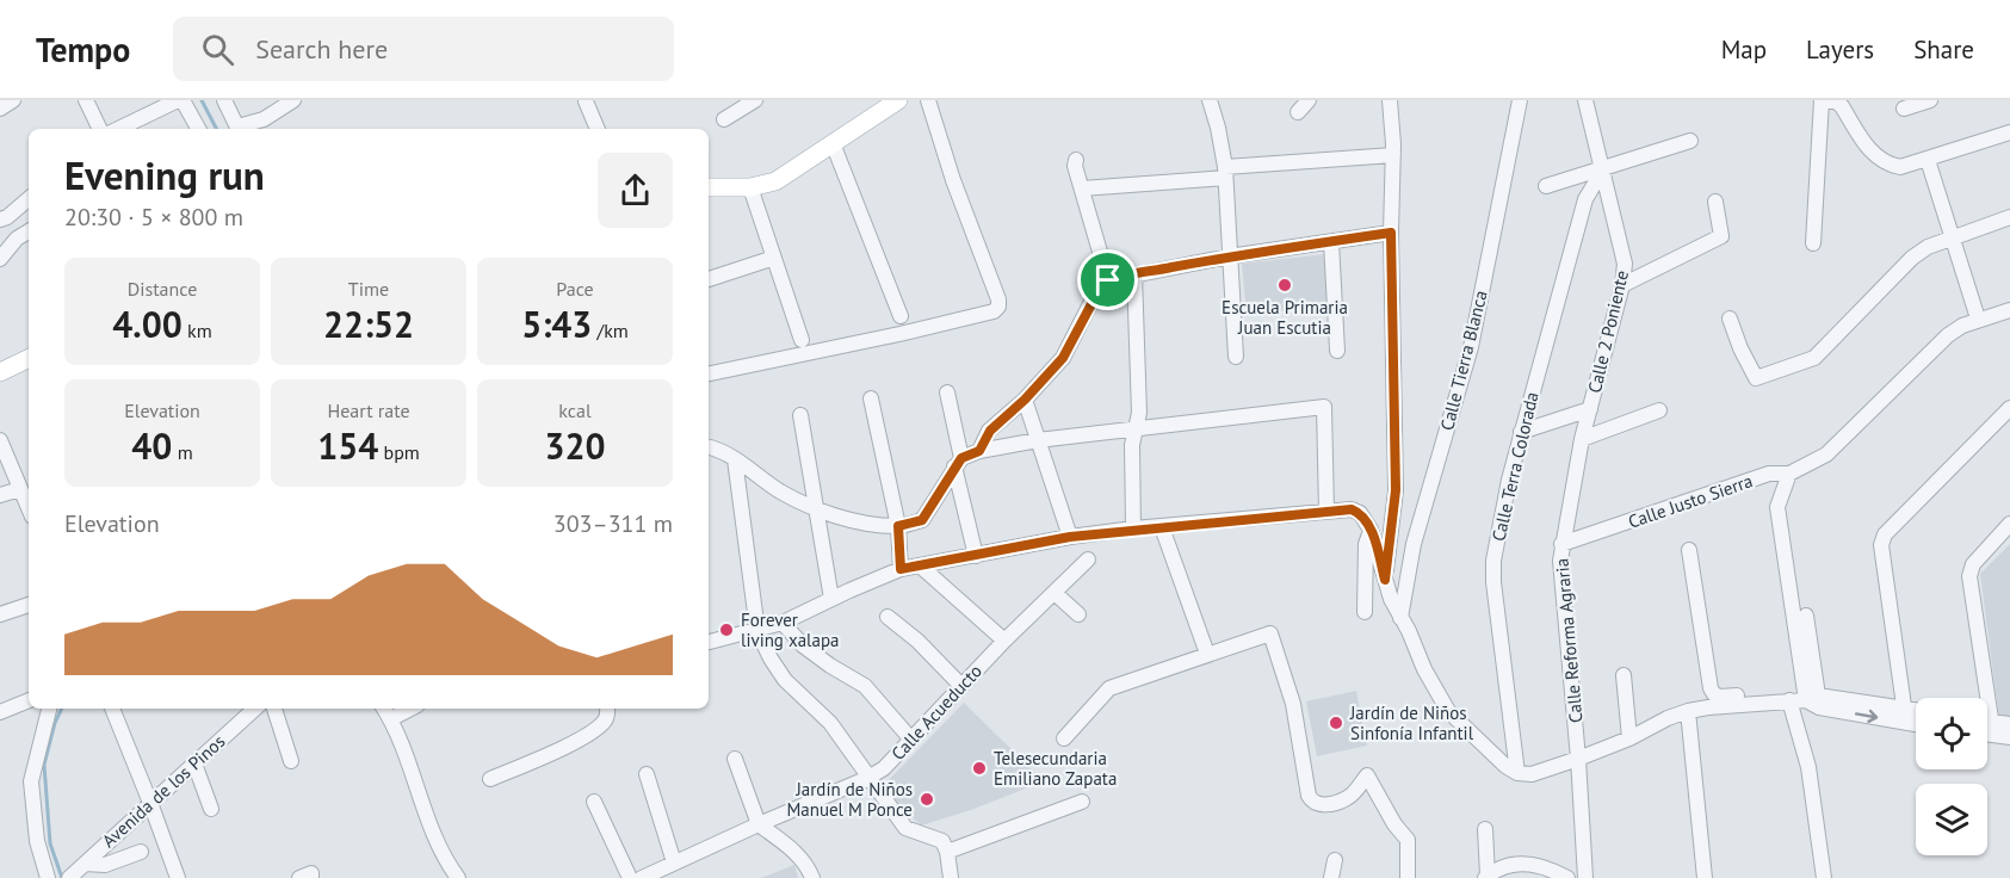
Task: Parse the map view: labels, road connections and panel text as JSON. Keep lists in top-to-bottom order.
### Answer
{
  "streets": {
    "street": [
      "Calle 2 Poniente",
      "Calle Tierra Blanca",
      "Calle Terra Colorada",
      "Calle Justo Sierra",
      "Calle Reforma Agraria",
      "Calle Acueducto",
      "Avenida de los Pinos"
    ]
  },
  "crossings": [
    ["Calle 2 Poniente", "Calle Terra Colorada"],
    ["Calle 2 Poniente", "Calle Reforma Agraria"],
    ["Calle Justo Sierra", "Calle Reforma Agraria"]
  ],
  "places": [
    "Escuela Primaria Juan Escutia",
    "Forever living xalapa",
    "Jardín de Niños Sinfonía Infantil",
    "Telesecundaria Emiliano Zapata",
    "Jardín de Niños Manuel M Ponce"
  ],
  "page": {
    "header": "Tempo",
    "search": "Search here",
    "nav": ["Map", "Layers", "Share"],
    "heading": ["Evening run", "20:30 · 5 × 800 m"],
    "stats": [
      ["Distance", "4.00 km"],
      ["Time", "22:52"],
      ["Pace", "5:43 /km"],
      ["Elevation", "40 m"],
      ["Heart rate", "154 bpm"],
      ["kcal", "320"]
    ],
    "chart": ["Elevation", "303–311 m"]
  }
}
